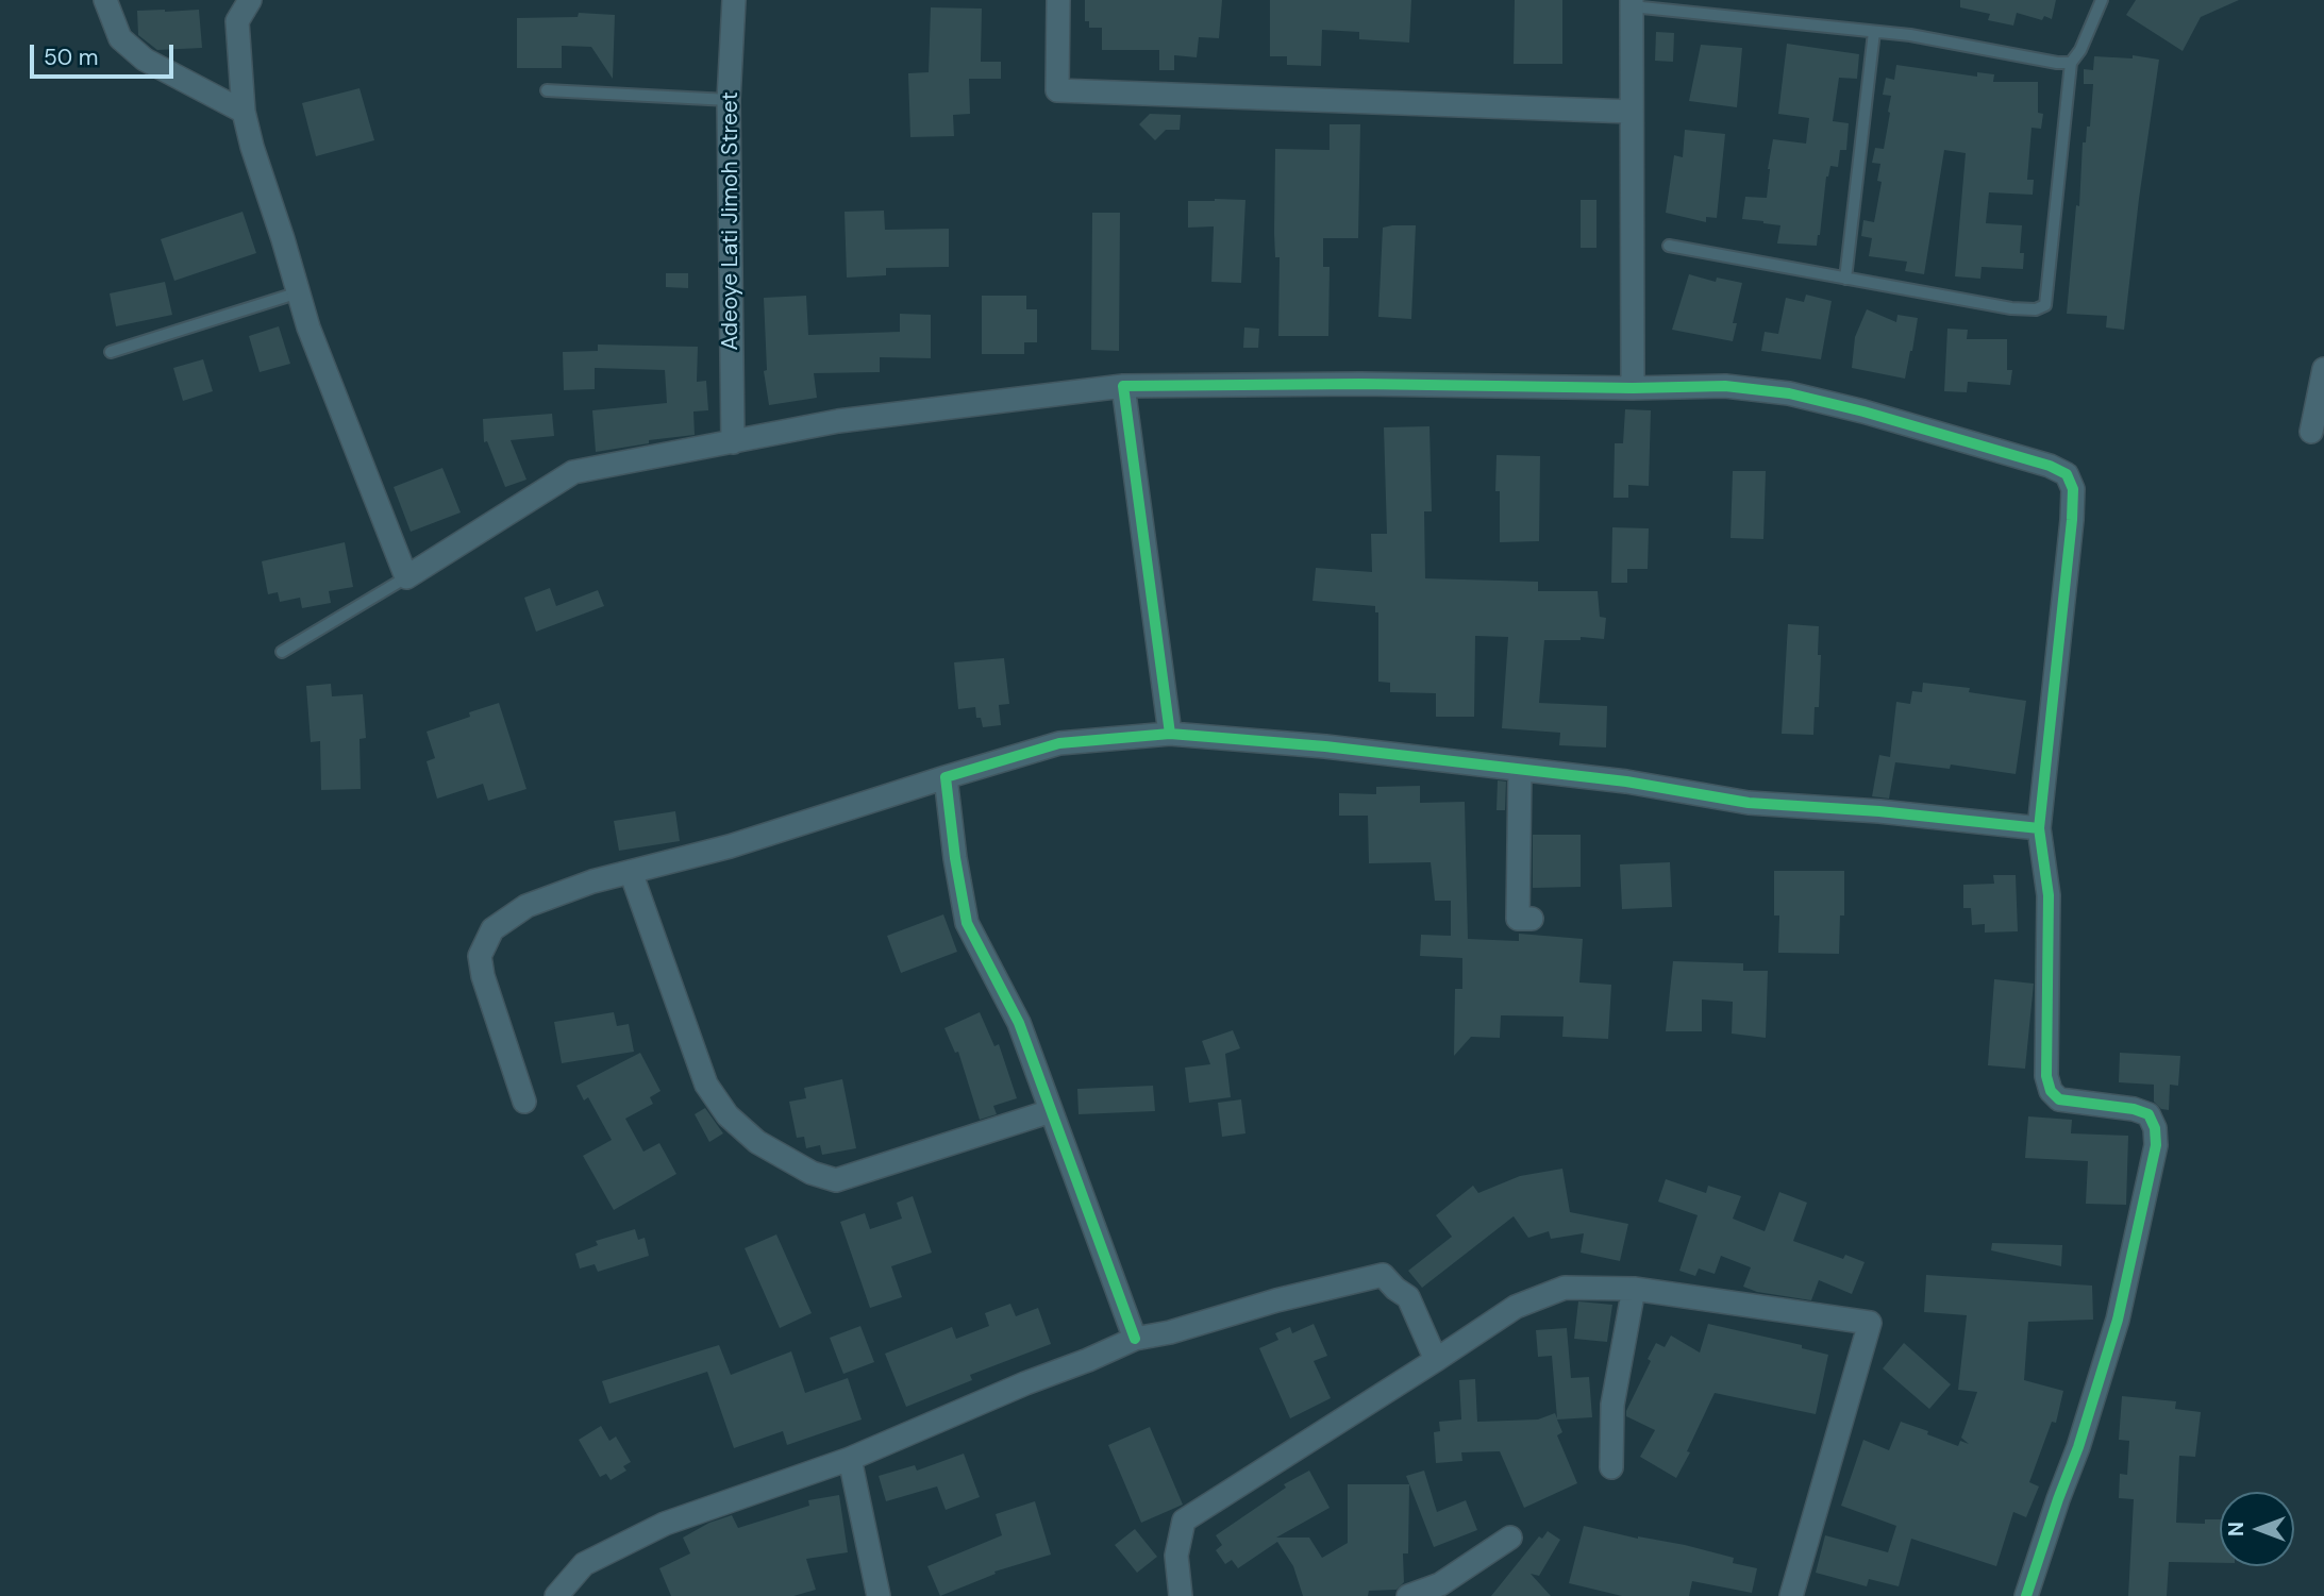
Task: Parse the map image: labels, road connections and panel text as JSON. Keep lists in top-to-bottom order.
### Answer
{
  "streets": {
    "street": ["Adeoye Lati Jimoh Street"]
  },
  "scale_bar": "50 m",
  "north": "left"
}
